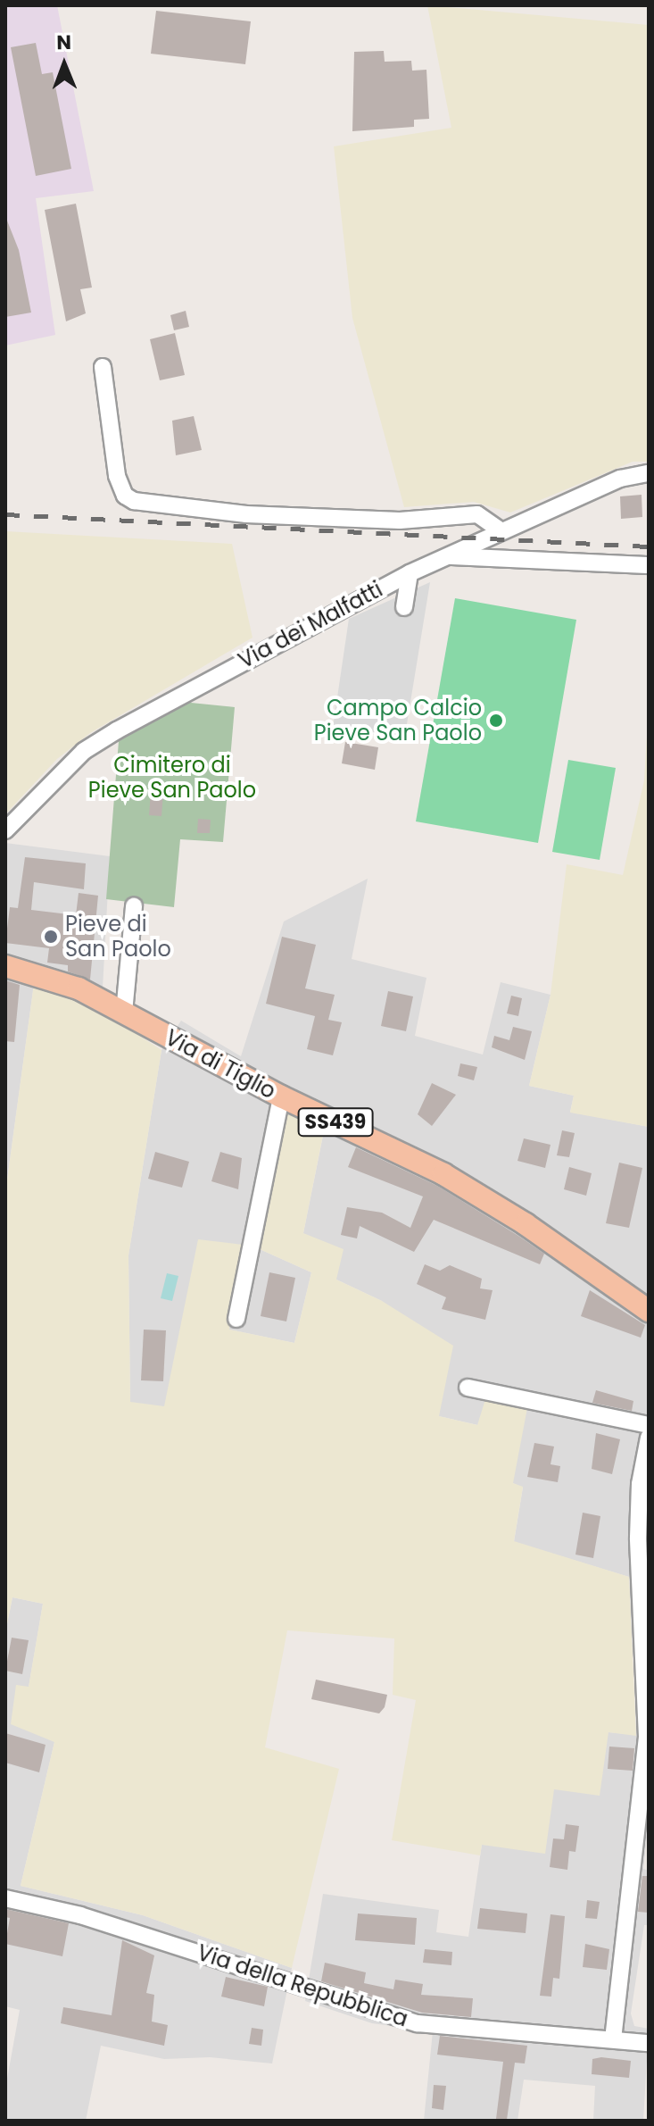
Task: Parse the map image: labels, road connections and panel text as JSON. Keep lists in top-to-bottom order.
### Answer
{
  "streets": {
    "main road": ["Via di Tiglio", "SS439"],
    "street": ["Via dei Malfatti", "Via della Repubblica"]
  },
  "parks": ["Cimitero di Pieve San Paolo"],
  "places": ["Campo Calcio Pieve San Paolo", "Pieve di San Paolo"],
  "north": "top"
}
